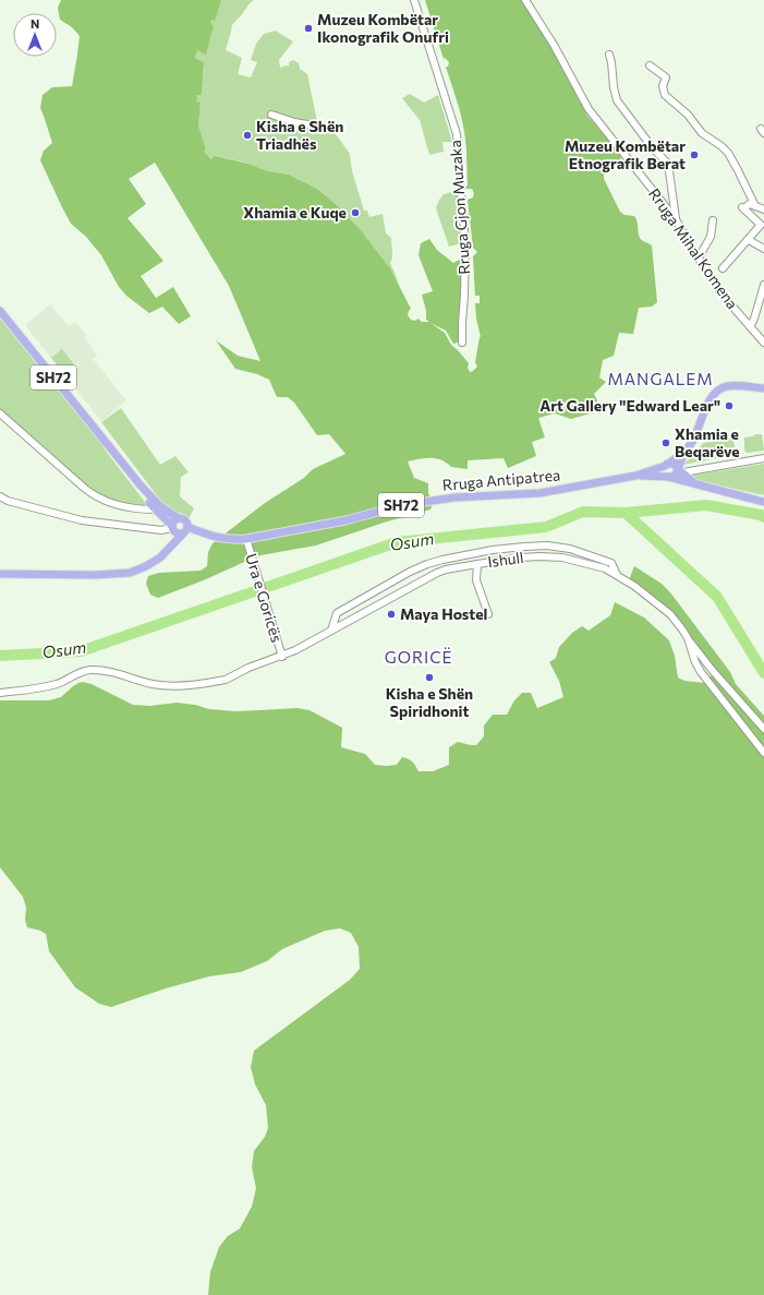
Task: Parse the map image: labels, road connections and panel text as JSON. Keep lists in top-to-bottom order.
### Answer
{
  "streets": {
    "main road": ["SH72", "Rruga Antipatrea"],
    "street": [
      "Rruga Gjon Muzaka",
      "Rruga Mihal Komena",
      "Ishull",
      "Ura e Goricës"
    ]
  },
  "crossings": [
    ["SH72", "Rruga Antipatrea"],
    ["Rruga Antipatrea", "Ura e Goricës"],
    ["Ishull", "Ura e Goricës"]
  ],
  "districts": ["MANGALEM", "GORICË"],
  "water": ["Osum"],
  "places": [
    "Muzeu Kombëtar Ikonografik Onufri",
    "Kisha e Shën Triadhës",
    "Muzeu Kombëtar Etnografik Berat",
    "Xhamia e Kuqe",
    "Art Gallery \"Edward Lear\"",
    "Xhamia e Beqarëve",
    "Maya Hostel",
    "Kisha e Shën Spiridhonit"
  ],
  "north": "top"
}
